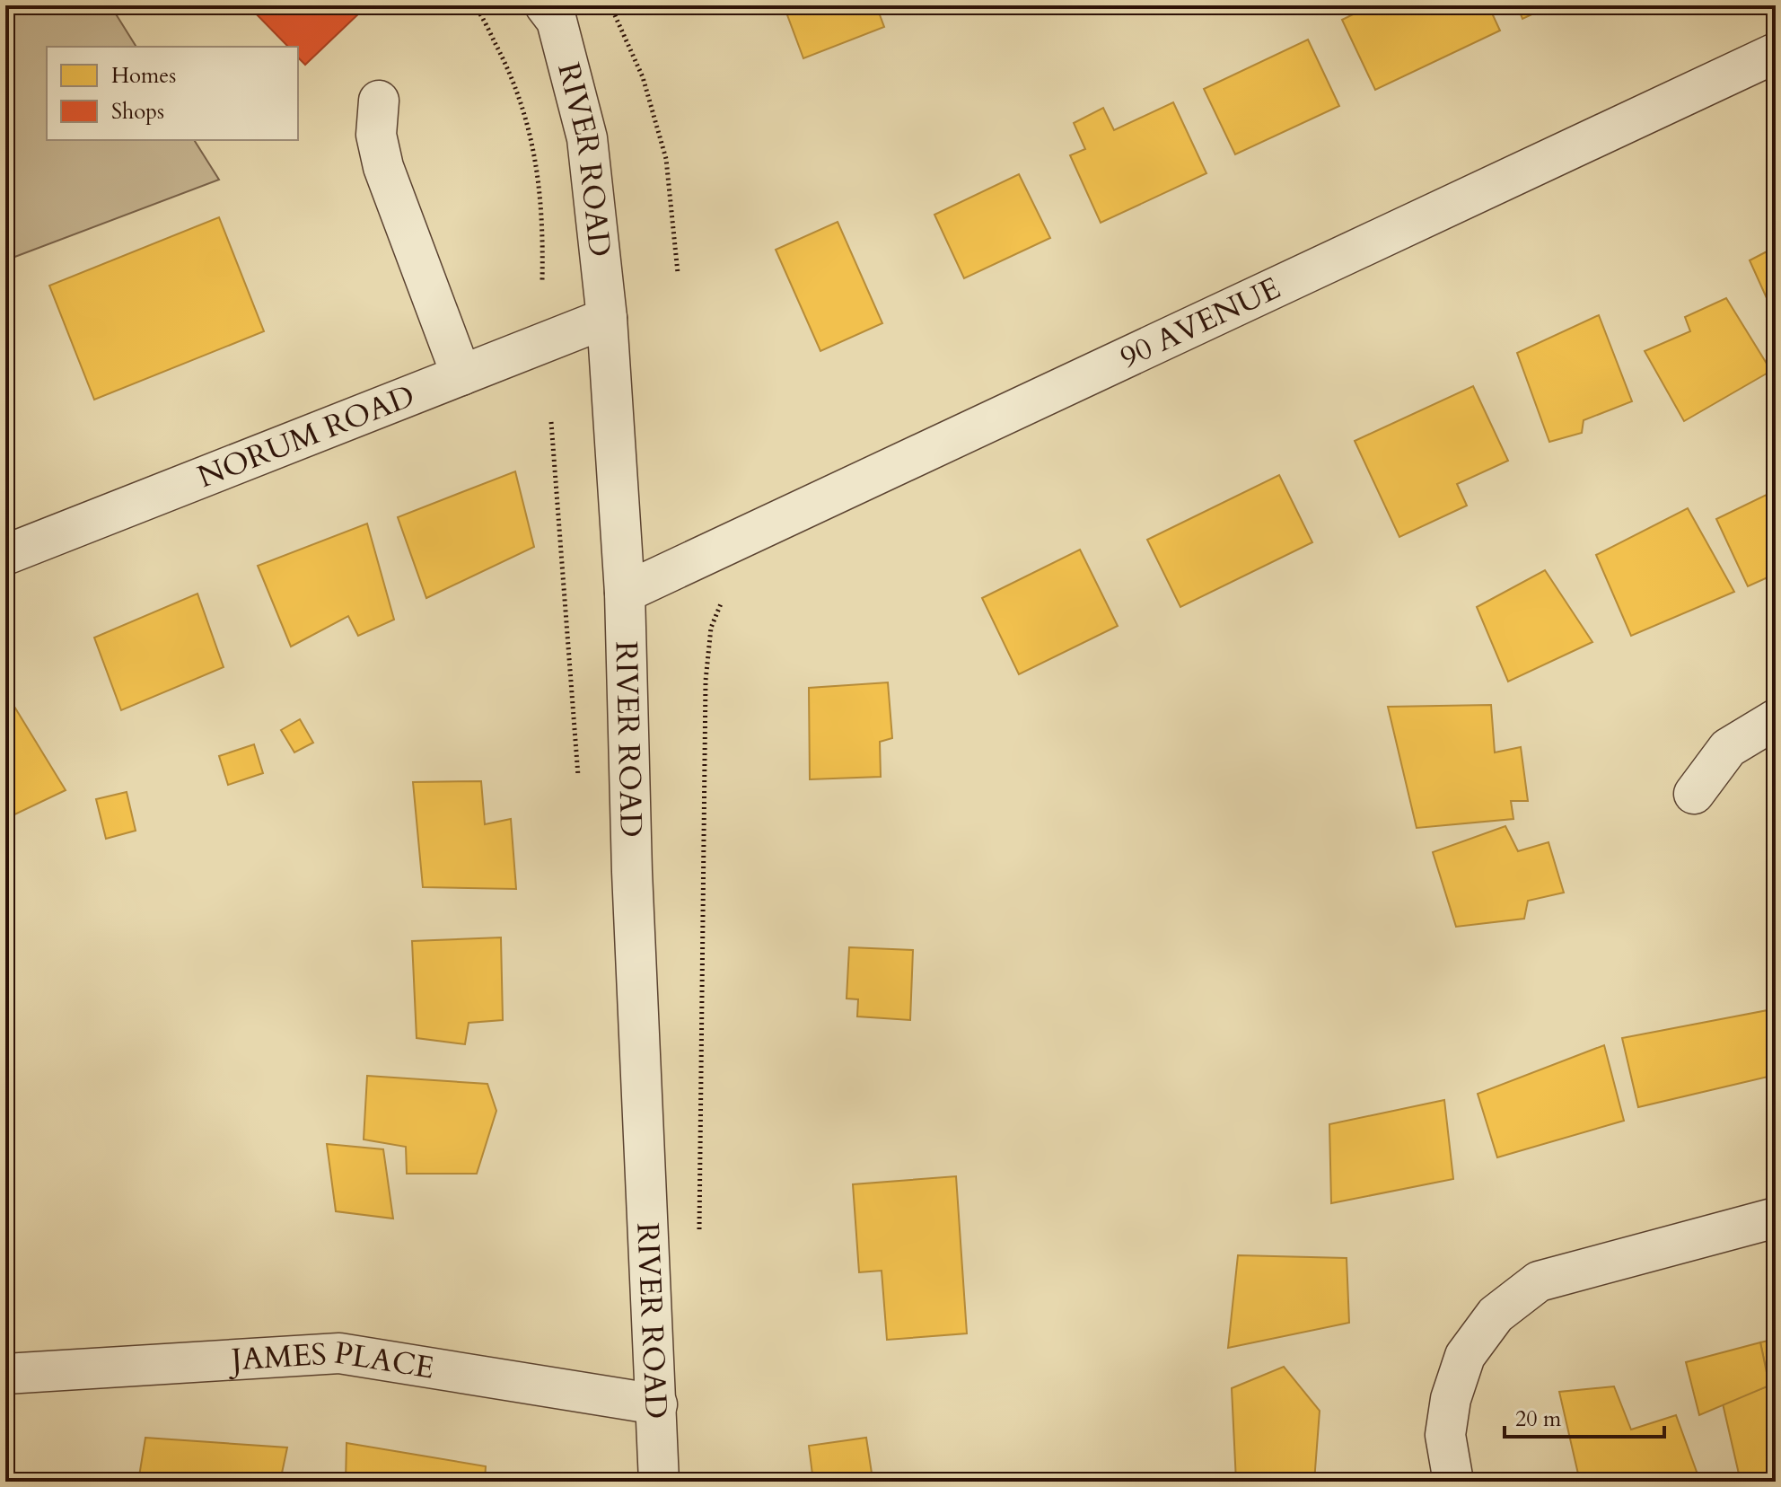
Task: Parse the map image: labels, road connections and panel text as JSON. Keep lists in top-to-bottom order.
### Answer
{
  "streets": {
    "street": [
      "RIVER ROAD",
      "90 AVENUE",
      "NORUM ROAD",
      "JAMES PLACE"
    ]
  },
  "crossings": [
    ["RIVER ROAD", "90 AVENUE"],
    ["RIVER ROAD", "NORUM ROAD"],
    ["RIVER ROAD", "JAMES PLACE"]
  ],
  "legend": ["Homes", "Shops"],
  "scale_bar": "20 m"
}
